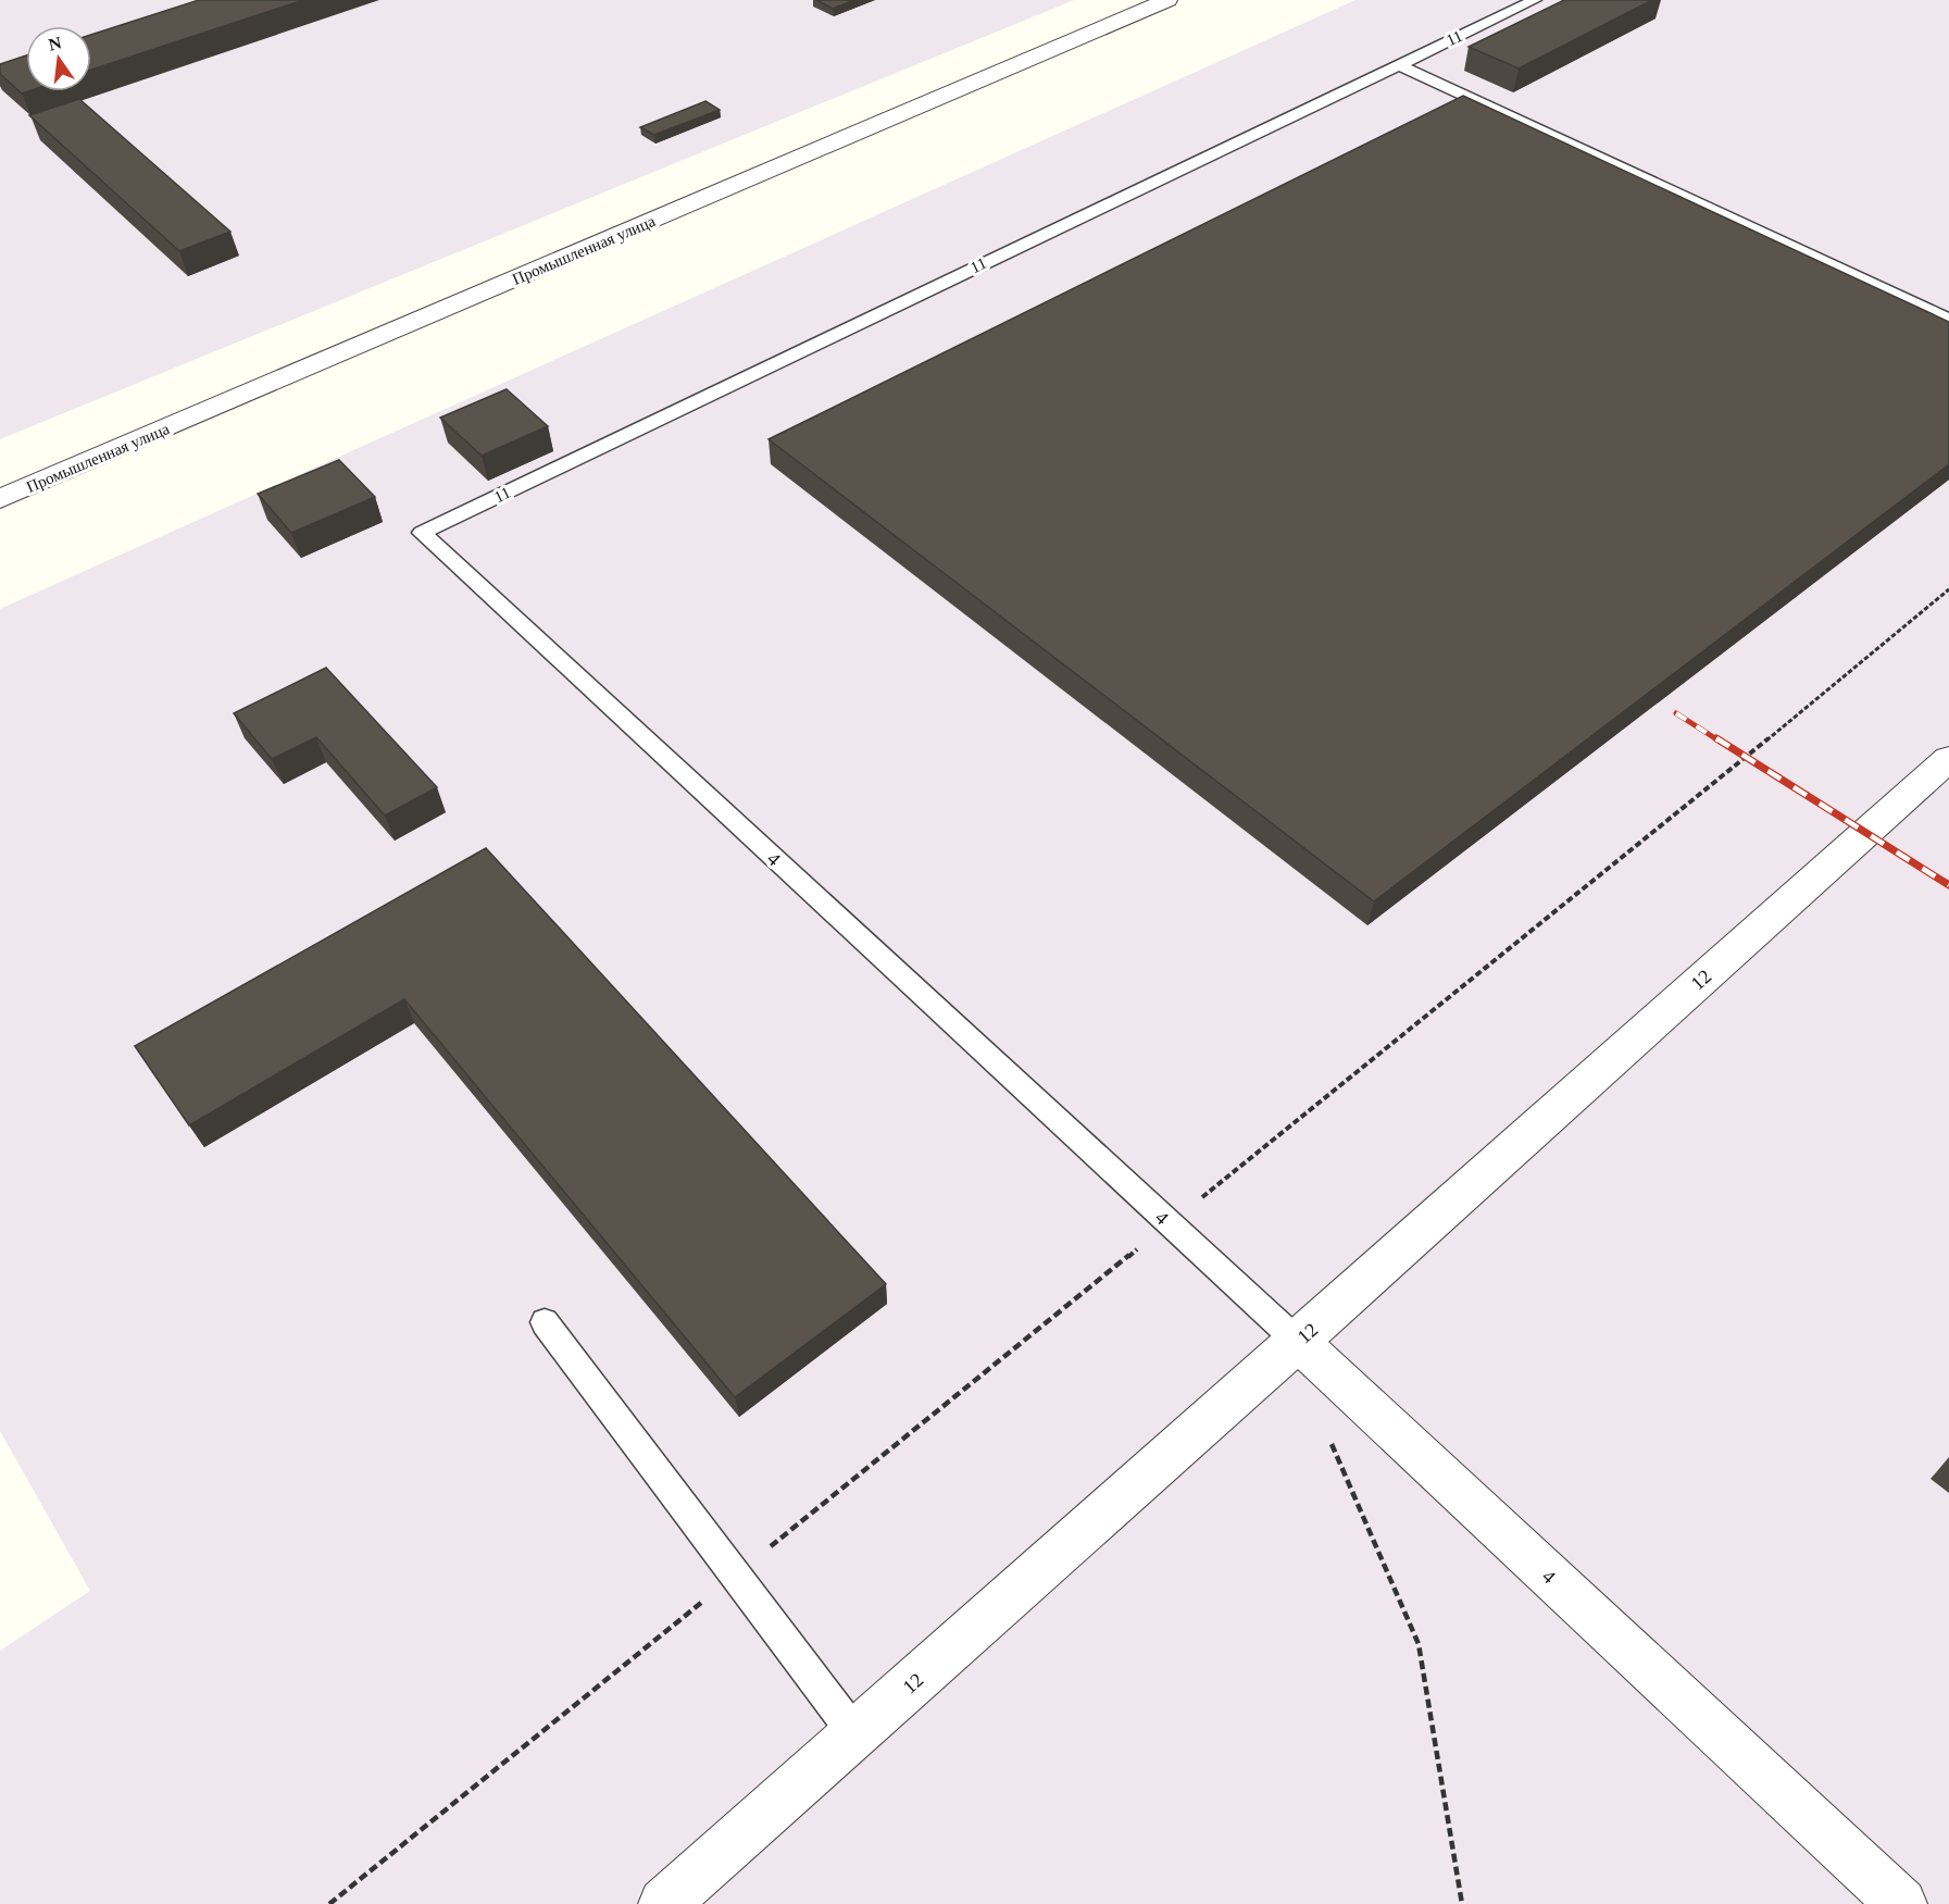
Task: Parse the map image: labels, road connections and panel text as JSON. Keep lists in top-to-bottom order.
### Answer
{
  "streets": {
    "street": ["Промышленная улица", "4", "12"],
    "lane": ["11"]
  },
  "crossings": [
    ["11", "4"],
    ["4", "12"]
  ],
  "north": "top"
}
